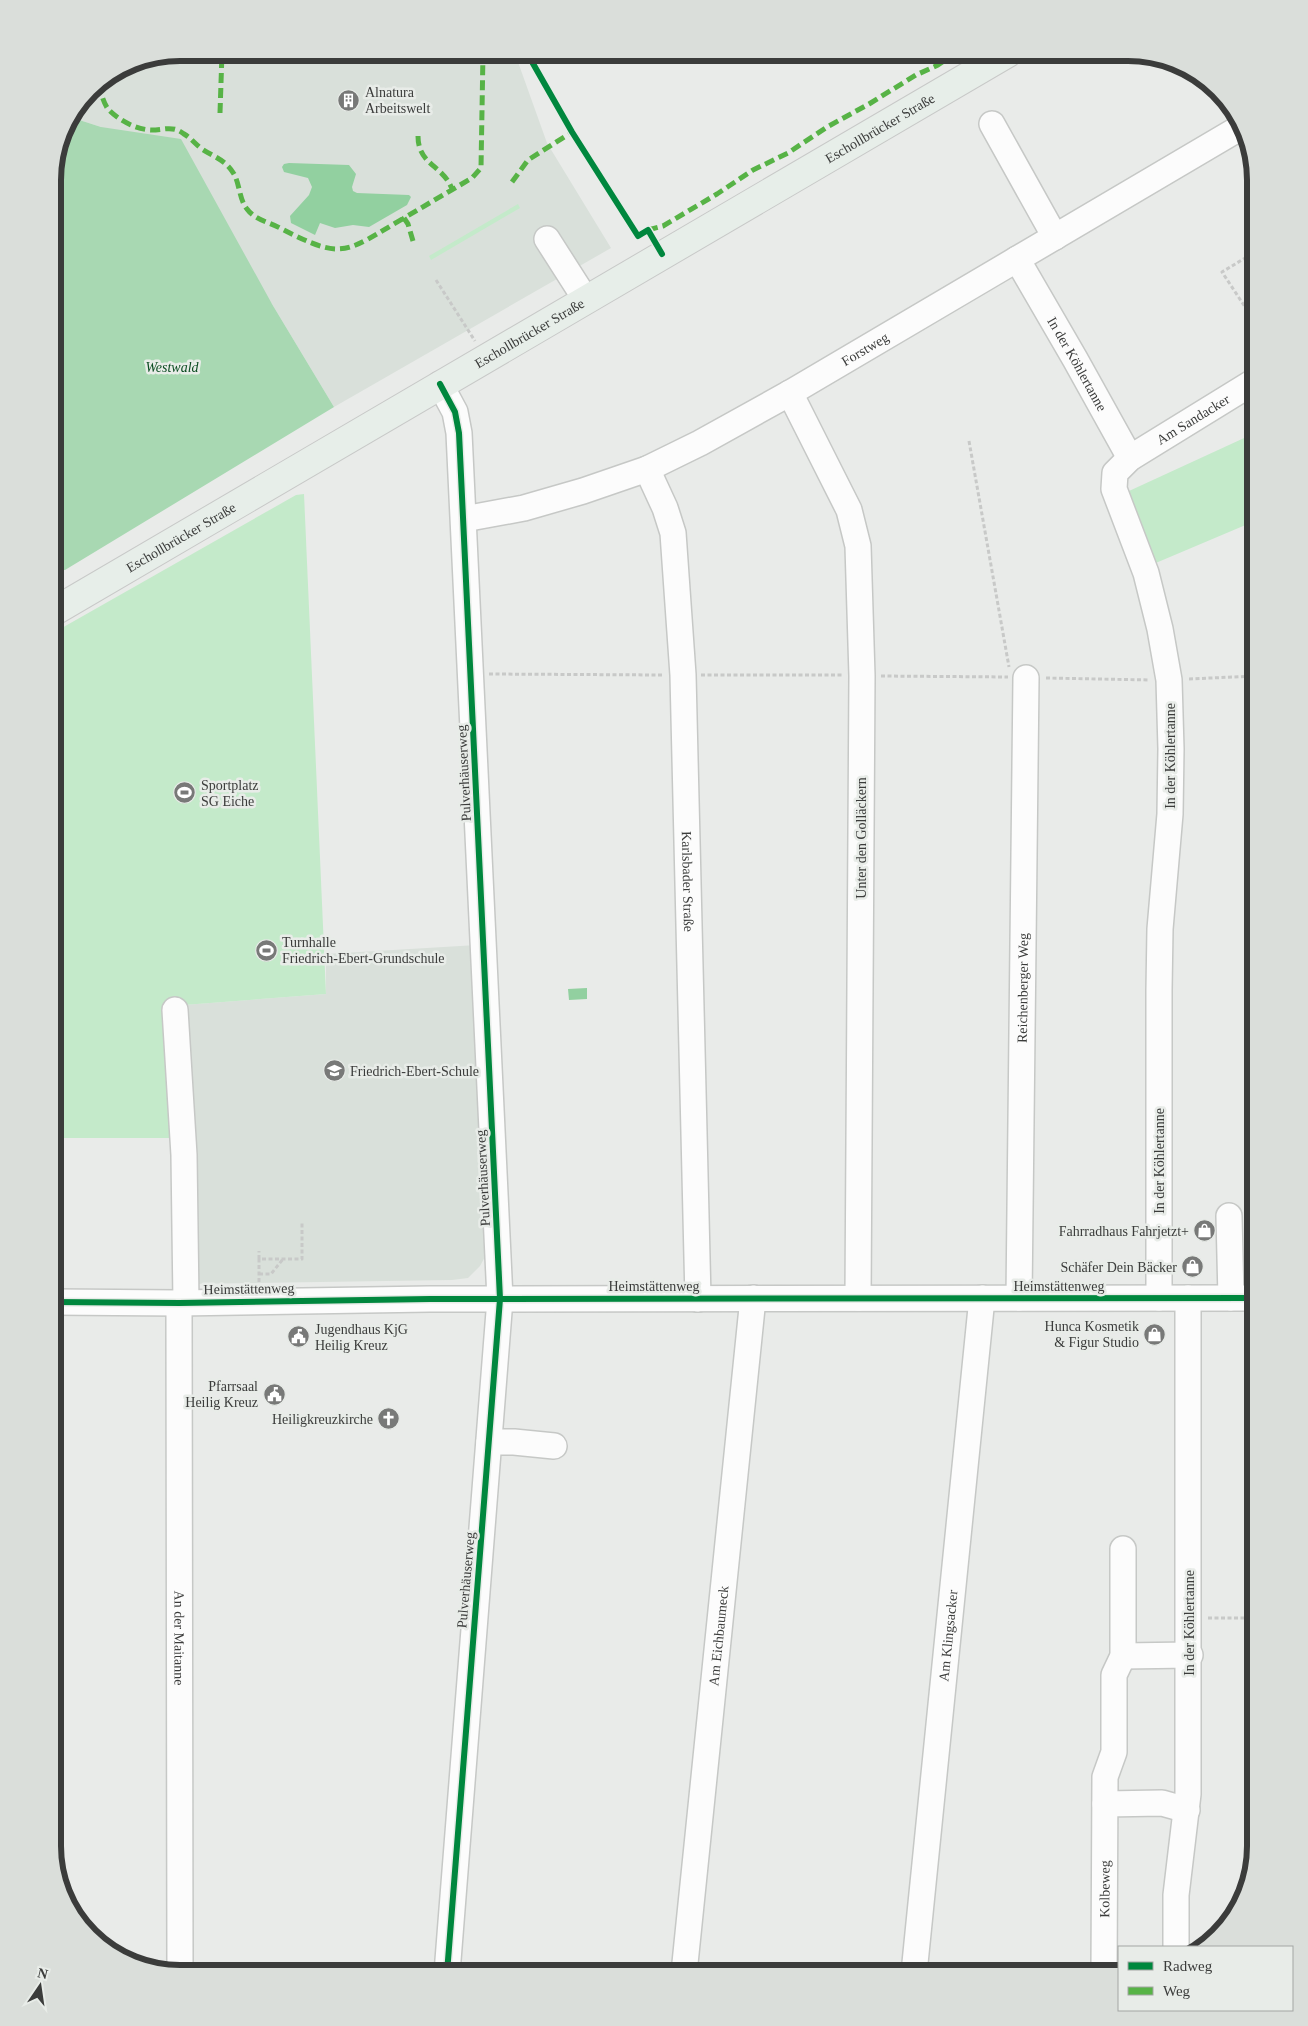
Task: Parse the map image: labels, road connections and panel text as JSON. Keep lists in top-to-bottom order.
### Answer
{
  "streets": {
    "main road": ["Eschollbrücker Straße"],
    "street": [
      "Forstweg",
      "In der Köhlertanne",
      "Am Sandacker",
      "Pulverhäuserweg",
      "Unter den Golläckern",
      "Karlsbader Straße",
      "Reichenberger Weg",
      "Heimstättenweg",
      "Am Eichbaumeck",
      "Am Klingsacker",
      "An der Maitanne",
      "Kolbeweg"
    ]
  },
  "crossings": [
    ["Eschollbrücker Straße", "Pulverhäuserweg"],
    ["Forstweg", "In der Köhlertanne"],
    ["Forstweg", "Pulverhäuserweg"],
    ["Forstweg", "Unter den Golläckern"],
    ["Forstweg", "Karlsbader Straße"],
    ["In der Köhlertanne", "Am Sandacker"],
    ["In der Köhlertanne", "Heimstättenweg"],
    ["Pulverhäuserweg", "Heimstättenweg"],
    ["Unter den Golläckern", "Heimstättenweg"],
    ["Karlsbader Straße", "Heimstättenweg"],
    ["Reichenberger Weg", "Heimstättenweg"],
    ["Heimstättenweg", "Am Eichbaumeck"],
    ["Heimstättenweg", "Am Klingsacker"],
    ["Heimstättenweg", "An der Maitanne"]
  ],
  "parks": ["Westwald"],
  "places": {
    "building": ["Alnatura Arbeitswelt"],
    "sports": ["Sportplatz SG Eiche", "Turnhalle Friedrich-Ebert-Grundschule"],
    "school or university": ["Friedrich-Ebert-Schule"],
    "shop": ["Fahrradhaus Fahrjetzt+", "Schäfer Dein Bäcker", "Hunca Kosmetik & Figur Studio"],
    "public building": ["Jugendhaus KjG Heilig Kreuz", "Pfarrsaal Heilig Kreuz"],
    "church": ["Heiligkreuzkirche"]
  },
  "legend": ["Radweg", "Weg"],
  "north": "top"
}
